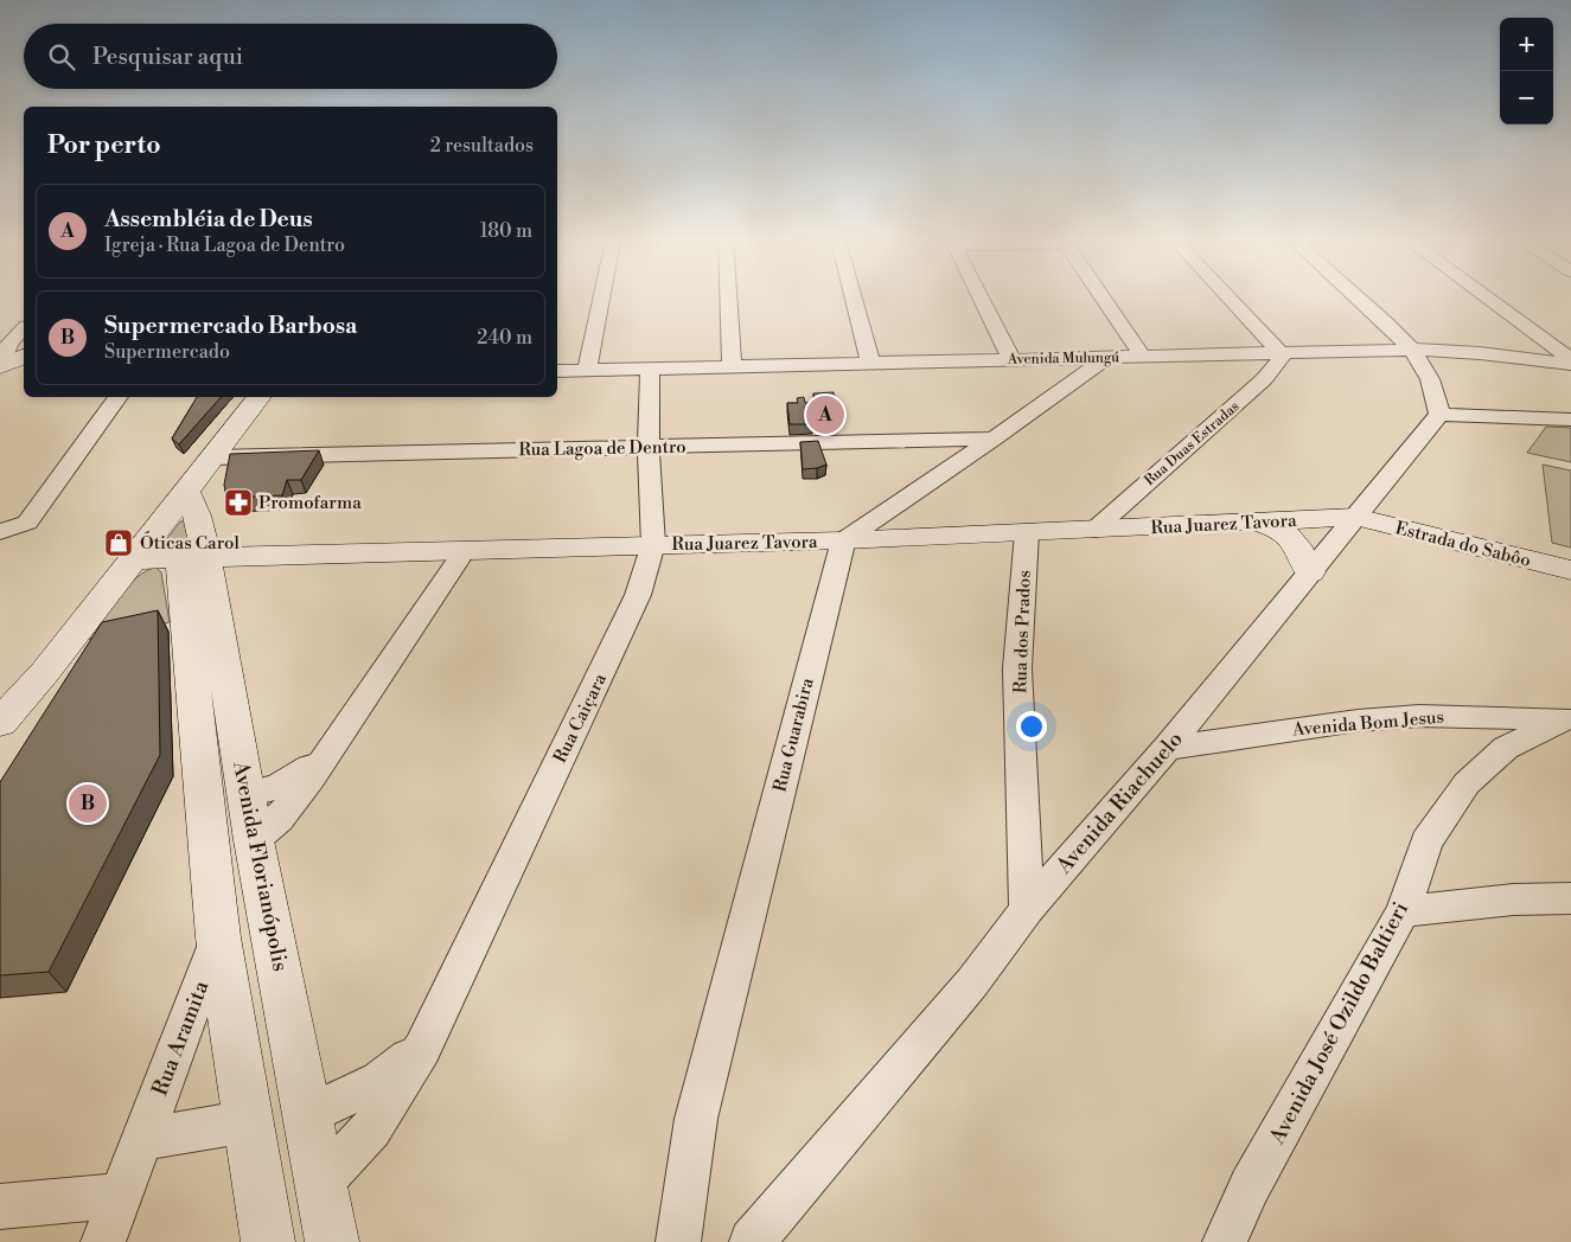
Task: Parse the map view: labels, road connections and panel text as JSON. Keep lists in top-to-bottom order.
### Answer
{
  "streets": {
    "street": [
      "Avenida Mulungú",
      "Rua Duas Estradas",
      "Rua Lagoa de Dentro",
      "Rua Juarez Tavora",
      "Estrada do Sabôo",
      "Rua dos Prados",
      "Rua Caiçara",
      "Avenida Bom Jesus",
      "Rua Guarabira",
      "Avenida Riachuelo",
      "Avenida Florianópolis",
      "Avenida José Ozildo Baltieri",
      "Rua Aramita"
    ]
  },
  "crossings": [
    ["Avenida Mulungú", "Rua Duas Estradas"],
    ["Avenida Mulungú", "Rua Caiçara"],
    ["Rua Duas Estradas", "Rua Juarez Tavora"],
    ["Rua Lagoa de Dentro", "Rua Caiçara"],
    ["Rua Juarez Tavora", "Estrada do Sabôo"],
    ["Rua Juarez Tavora", "Rua dos Prados"],
    ["Rua Juarez Tavora", "Rua Caiçara"],
    ["Rua Juarez Tavora", "Rua Guarabira"],
    ["Rua Juarez Tavora", "Avenida Riachuelo"],
    ["Rua Juarez Tavora", "Avenida Florianópolis"],
    ["Estrada do Sabôo", "Avenida Riachuelo"],
    ["Rua dos Prados", "Avenida Riachuelo"],
    ["Rua Caiçara", "Avenida Florianópolis"],
    ["Avenida Bom Jesus", "Avenida Riachuelo"],
    ["Avenida Bom Jesus", "Avenida José Ozildo Baltieri"],
    ["Avenida Florianópolis", "Rua Aramita"]
  ],
  "places": {
    "pharmacy": ["Promofarma"],
    "shop": ["Óticas Carol"]
  },
  "page": {
    "map_buttons": ["+", "−"],
    "search": "Pesquisar aqui",
    "heading": ["Por perto", "2 resultados"],
    "list": [
      {
        "mark": "A",
        "name": "Assembléia de Deus",
        "note": "Igreja · Rua Lagoa de Dentro",
        "value": "180 m"
      },
      {
        "mark": "B",
        "name": "Supermercado Barbosa",
        "note": "Supermercado",
        "value": "240 m"
      }
    ],
    "pins": ["A", "B"]
  }
}
